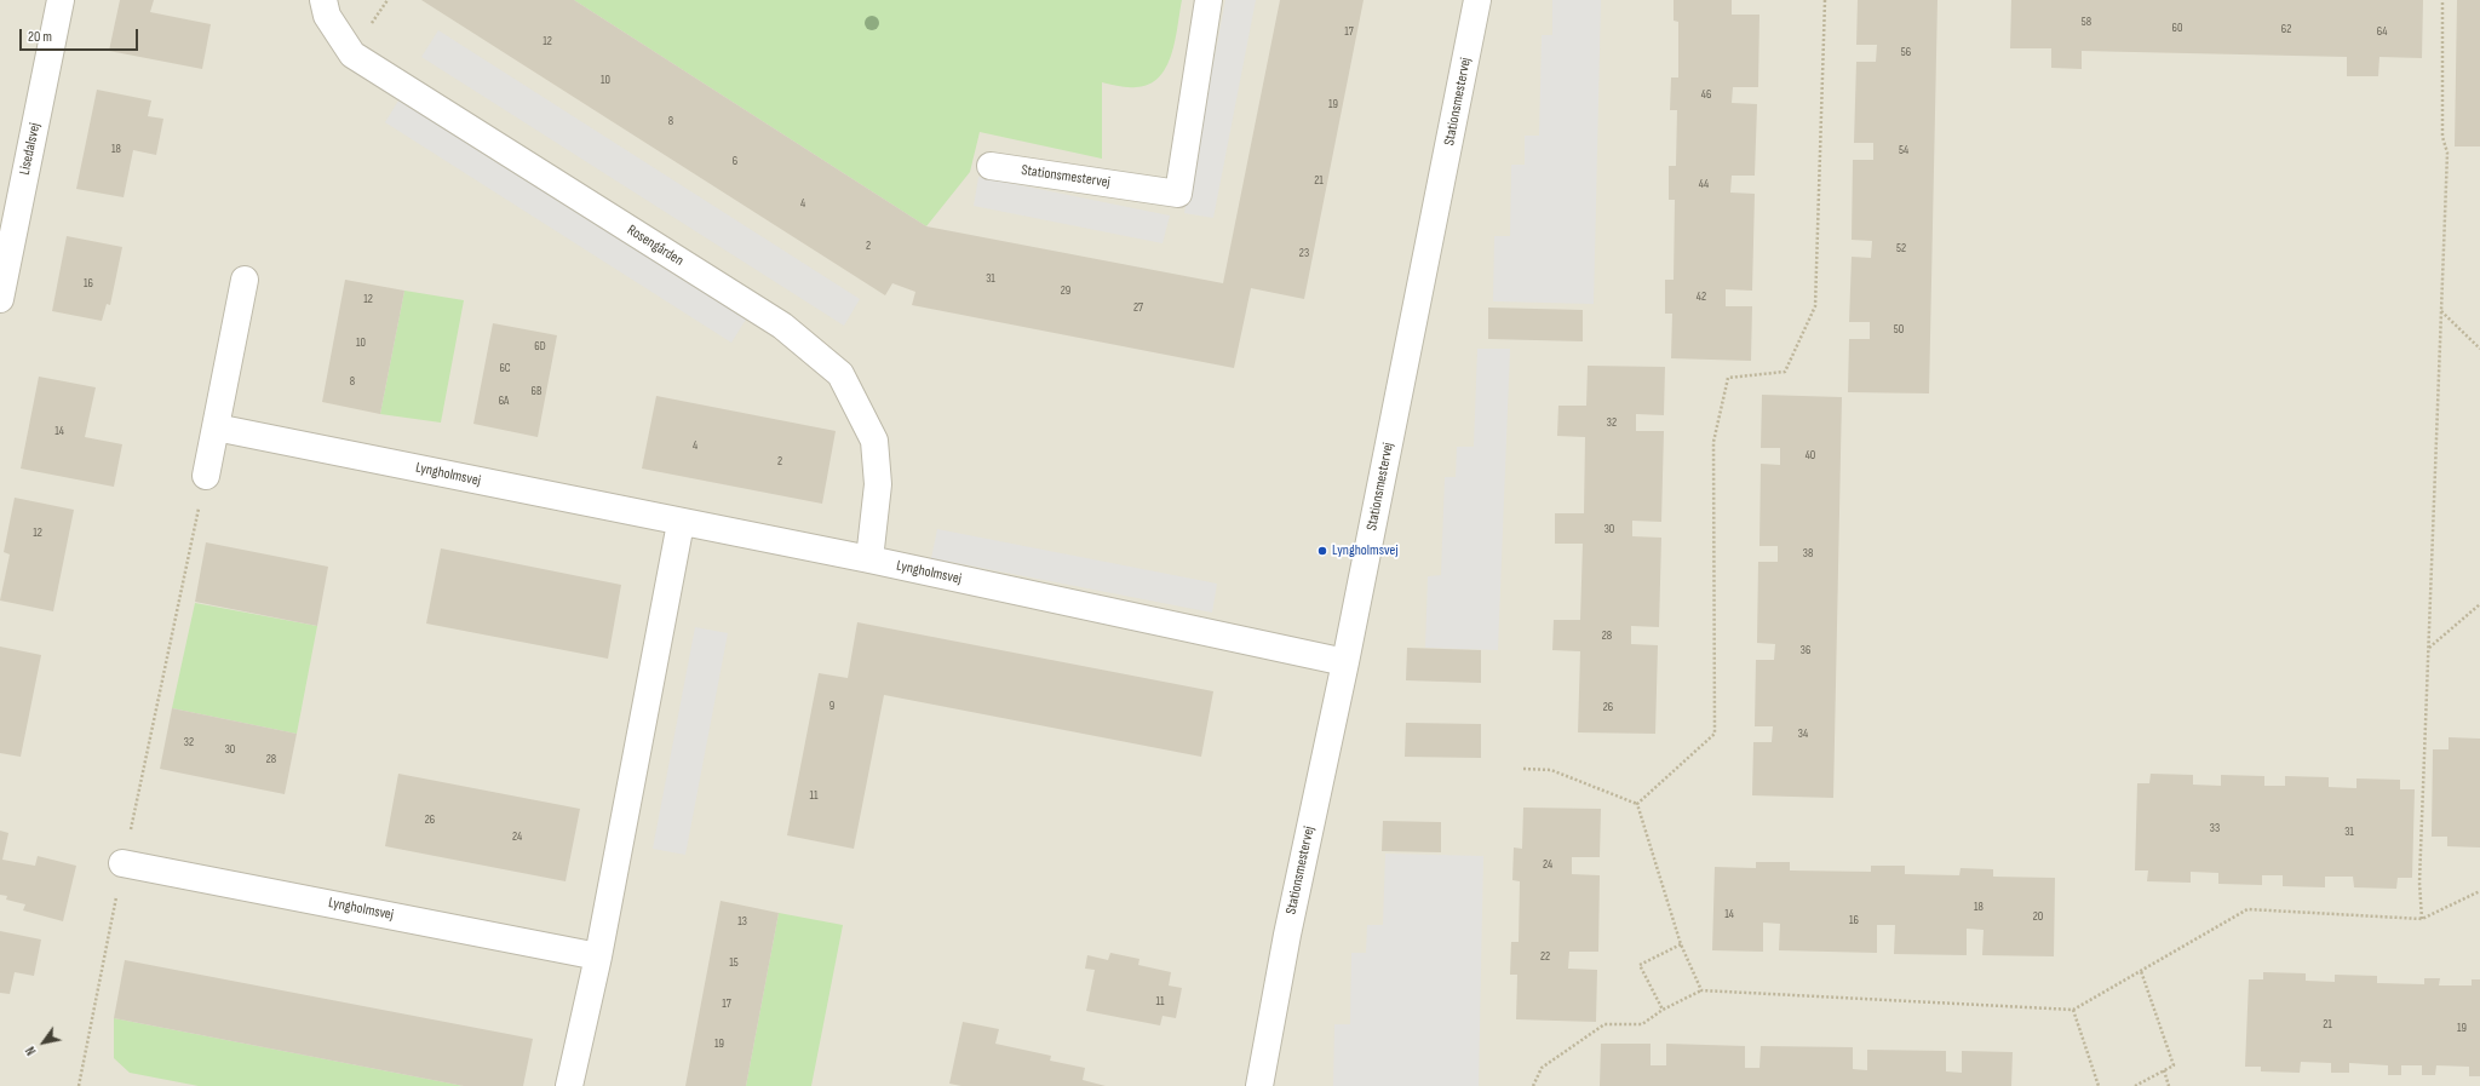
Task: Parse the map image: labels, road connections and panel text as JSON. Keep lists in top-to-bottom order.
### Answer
{
  "streets": {
    "street": [
      "Stationsmestervej",
      "Lisedalsvej",
      "Rosengården",
      "Lyngholmsvej"
    ]
  },
  "crossings": [
    ["Stationsmestervej", "Lyngholmsvej"],
    ["Rosengården", "Lyngholmsvej"]
  ],
  "places": ["Lyngholmsvej"],
  "house_numbers": [
    "58",
    "60",
    "62",
    "17",
    "64",
    "12",
    "56",
    "10",
    "46",
    "19",
    "8",
    "18",
    "54",
    "6",
    "21",
    "44",
    "4",
    "2",
    "52",
    "23",
    "31",
    "16",
    "29",
    "42",
    "12",
    "27",
    "50",
    "10",
    "6D",
    "6C",
    "8",
    "6B",
    "6A",
    "32",
    "14",
    "4",
    "40",
    "2",
    "30",
    "12",
    "38",
    "28",
    "36",
    "9",
    "26",
    "34",
    "32",
    "30",
    "28",
    "11",
    "26",
    "33",
    "31",
    "24",
    "24",
    "18",
    "14",
    "20",
    "16",
    "13",
    "22",
    "15",
    "11",
    "17",
    "21",
    "19",
    "19"
  ],
  "scale_bar": "20 m",
  "north": "bottom left"
}
